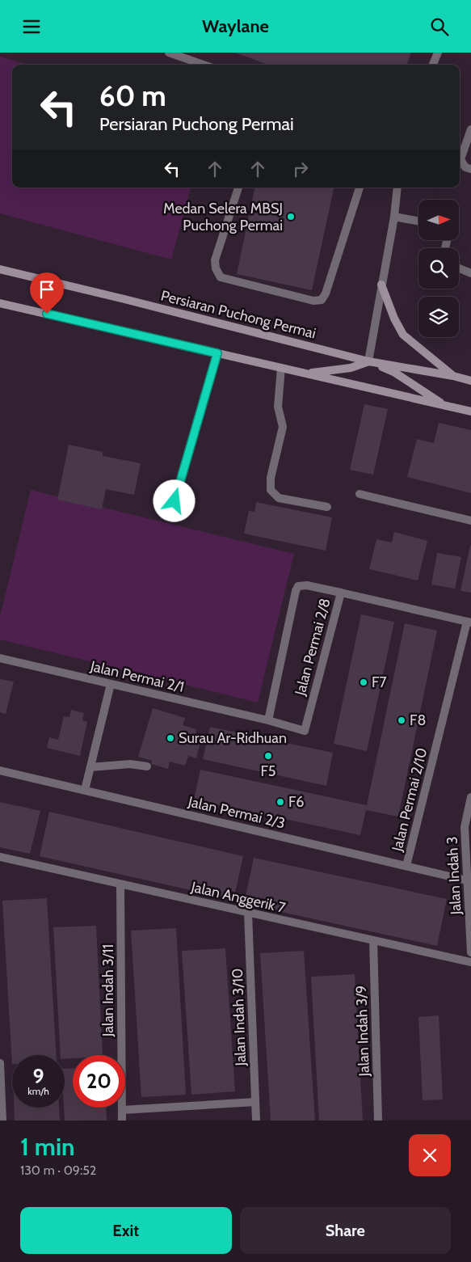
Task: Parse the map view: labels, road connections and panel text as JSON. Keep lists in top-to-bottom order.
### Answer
{
  "streets": {
    "street": [
      "Persiaran Puchong Permai",
      "Jalan Permai 2/8",
      "Jalan Permai 2/1",
      "Jalan Permai 2/10",
      "Jalan Permai 2/3",
      "Jalan Indah 3",
      "Jalan Anggerik 7",
      "Jalan Indah 3/11",
      "Jalan Indah 3/10",
      "Jalan Indah 3/9"
    ]
  },
  "crossings": [
    ["Jalan Permai 2/8", "Jalan Permai 2/1"],
    ["Jalan Permai 2/8", "Jalan Permai 2/10"],
    ["Jalan Permai 2/10", "Jalan Permai 2/3"],
    ["Jalan Permai 2/3", "Jalan Indah 3"],
    ["Jalan Anggerik 7", "Jalan Indah 3/11"],
    ["Jalan Anggerik 7", "Jalan Indah 3/10"],
    ["Jalan Anggerik 7", "Jalan Indah 3/9"]
  ],
  "places": [
    "Medan Selera MBSJ Puchong Permai",
    "F7",
    "F8",
    "Surau Ar-Ridhuan",
    "F5",
    "F6"
  ],
  "north": "right",
  "page": {
    "header": "Waylane",
    "turn": ["60 m", "Persiaran Puchong Permai"],
    "speed": "9 km/h",
    "limit": "20",
    "heading": ["1 min", "130 m · 09:52"],
    "buttons": ["Exit", "Share"]
  }
}
